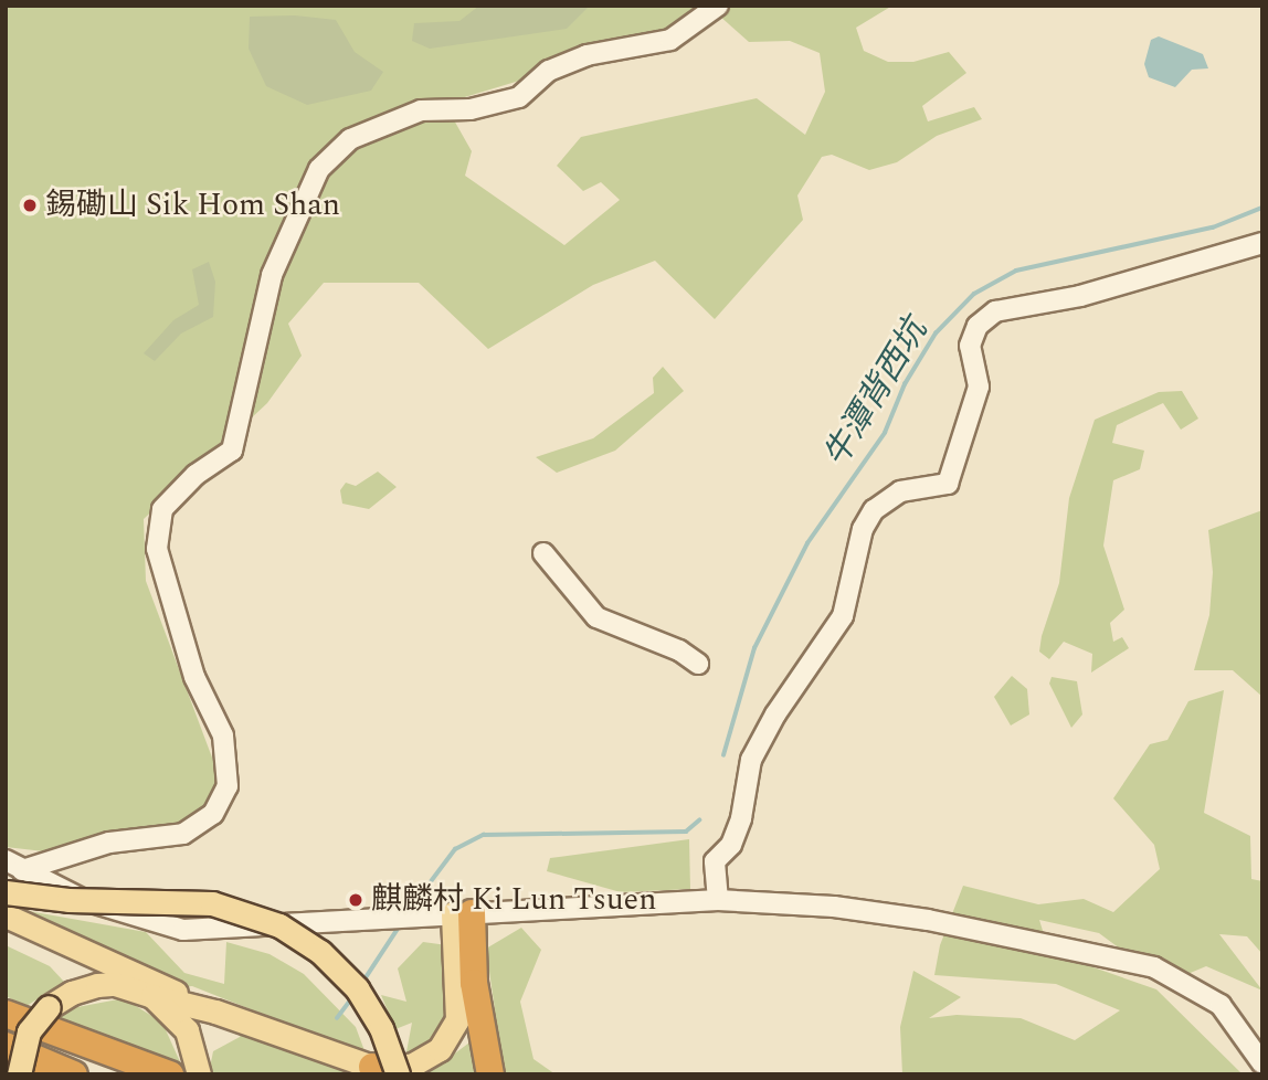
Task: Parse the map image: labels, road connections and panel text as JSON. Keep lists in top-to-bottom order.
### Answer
{
  "water": ["牛潭背西坑"],
  "places": ["錫磡山 Sik Hom Shan", "麒麟村 Ki Lun Tsuen"]
}
